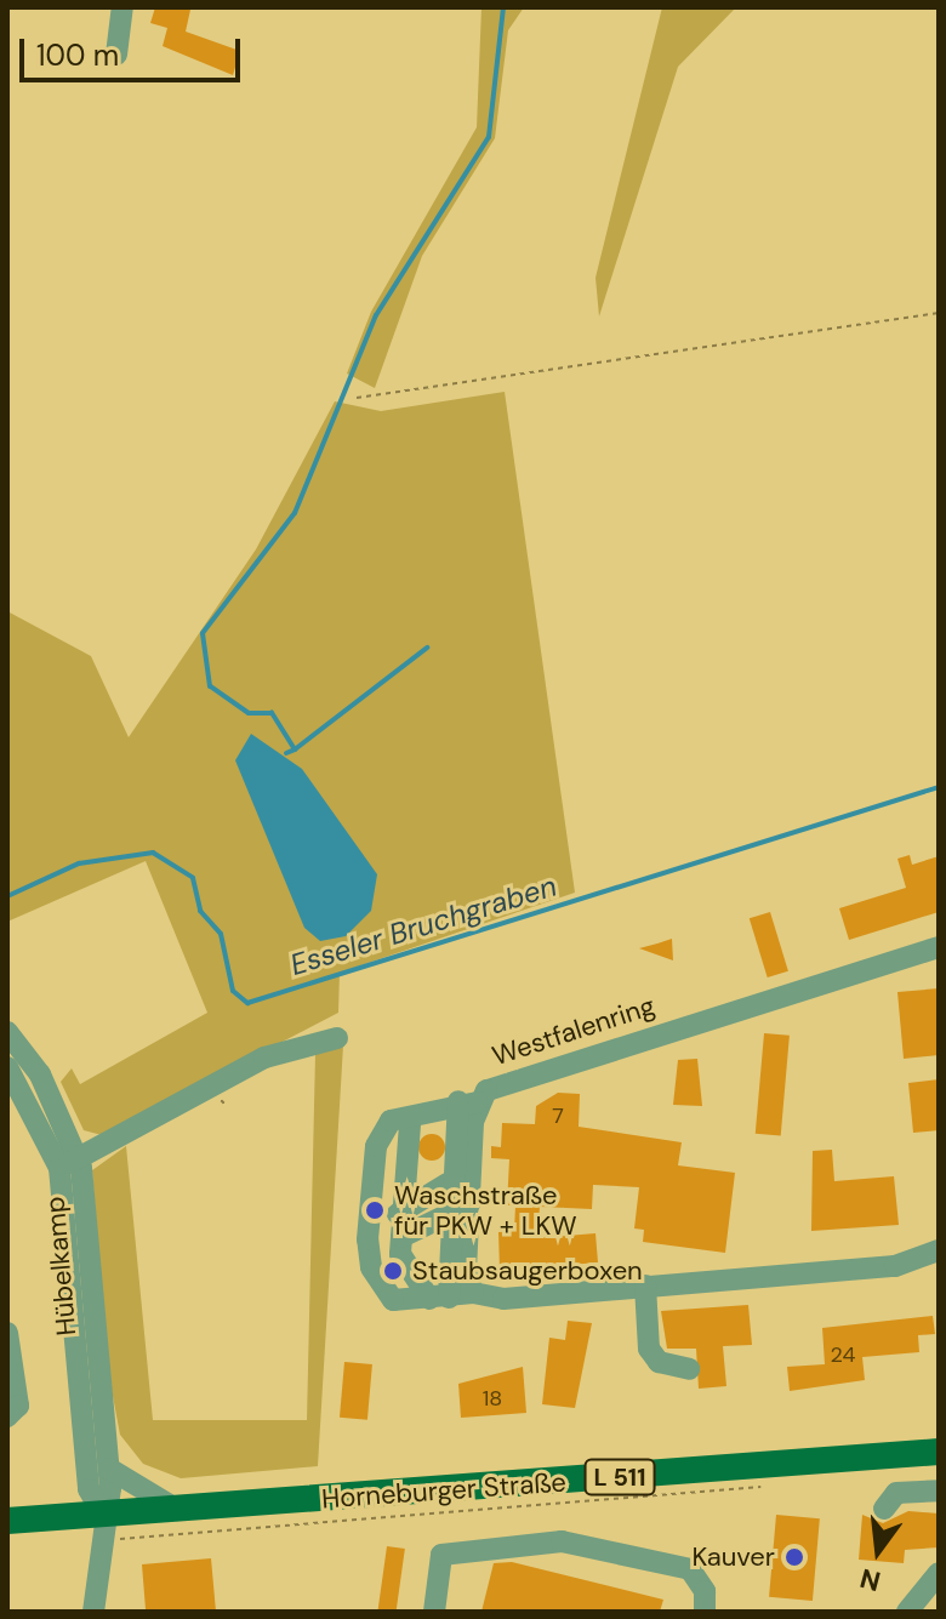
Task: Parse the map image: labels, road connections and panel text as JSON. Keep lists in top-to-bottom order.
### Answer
{
  "streets": {
    "main road": ["L 511", "Horneburger Straße"],
    "street": ["Westfalenring", "Hübelkamp"]
  },
  "crossings": [
    ["Hübelkamp", "Horneburger Straße"]
  ],
  "water": ["Esseler Bruchgraben"],
  "places": ["Waschstraße für PKW + LKW", "Staubsaugerboxen", "Kauver"],
  "house_numbers": ["7", "24", "18"],
  "scale_bar": "100 m",
  "north": "bottom"
}
